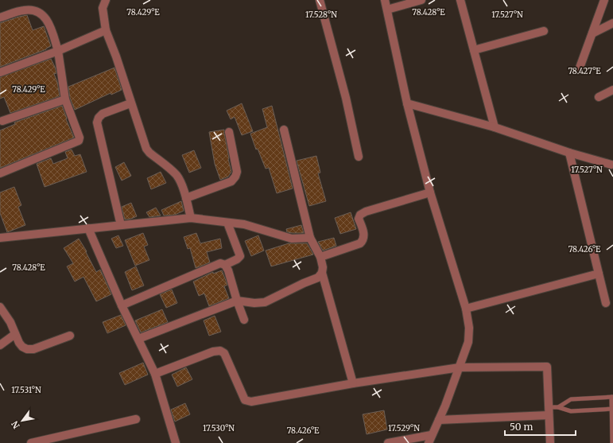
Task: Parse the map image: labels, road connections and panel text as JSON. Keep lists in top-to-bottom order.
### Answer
{
  "scale_bar": "50 m",
  "north": "bottom left",
  "coordinates": [
    "78.429°E",
    "78.428°E",
    "17.528°N",
    "17.527°N",
    "78.427°E",
    "78.426°E",
    "17.531°N",
    "17.530°N",
    "17.529°N"
  ]
}
